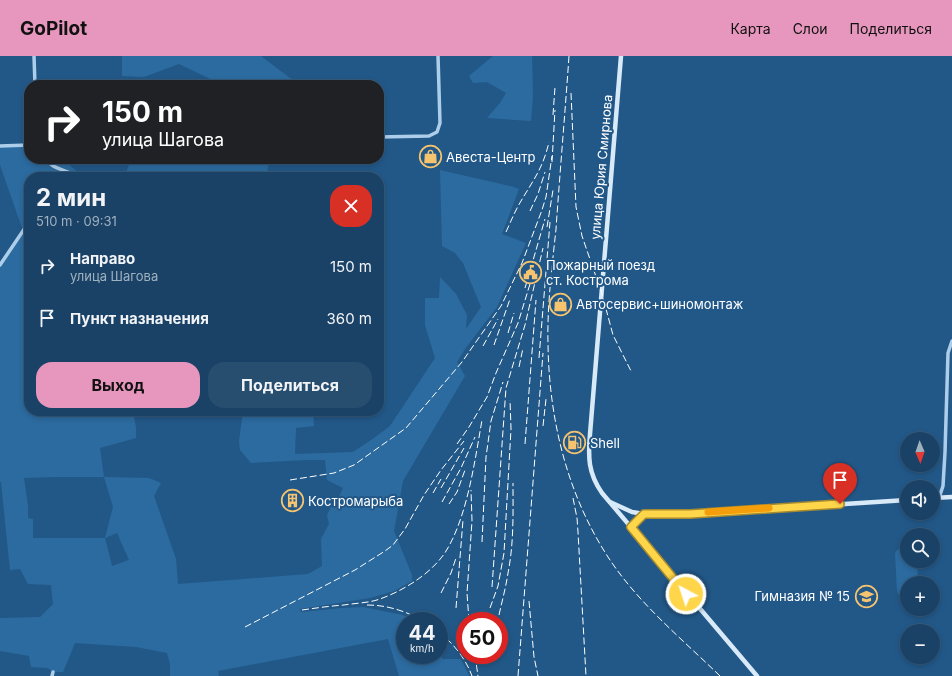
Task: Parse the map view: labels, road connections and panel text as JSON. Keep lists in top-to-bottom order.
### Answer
{
  "streets": {
    "main road": ["улица Юрия Смирнова"]
  },
  "places": {
    "shop": ["Авеста-Центр", "Автосервис+шиномонтаж"],
    "public building": ["Пожарный поезд ст. Кострома"],
    "fuel station": ["Shell"],
    "building": ["Костромарыба"],
    "school or university": ["Гимназия № 15"]
  },
  "north": "bottom",
  "page": {
    "header": "GoPilot",
    "nav": ["Карта", "Слои", "Поделиться"],
    "turn": ["150 m", "улица Шагова"],
    "heading": ["2 мин", "510 m · 09:31"],
    "list": [
      {
        "name": "Направо",
        "note": "улица Шагова",
        "value": "150 m"
      },
      {
        "name": "Пункт назначения",
        "value": "360 m"
      }
    ],
    "buttons": ["Выход", "Поделиться"],
    "map_buttons": ["+", "−"],
    "speed": "44 km/h",
    "limit": "50"
  }
}
